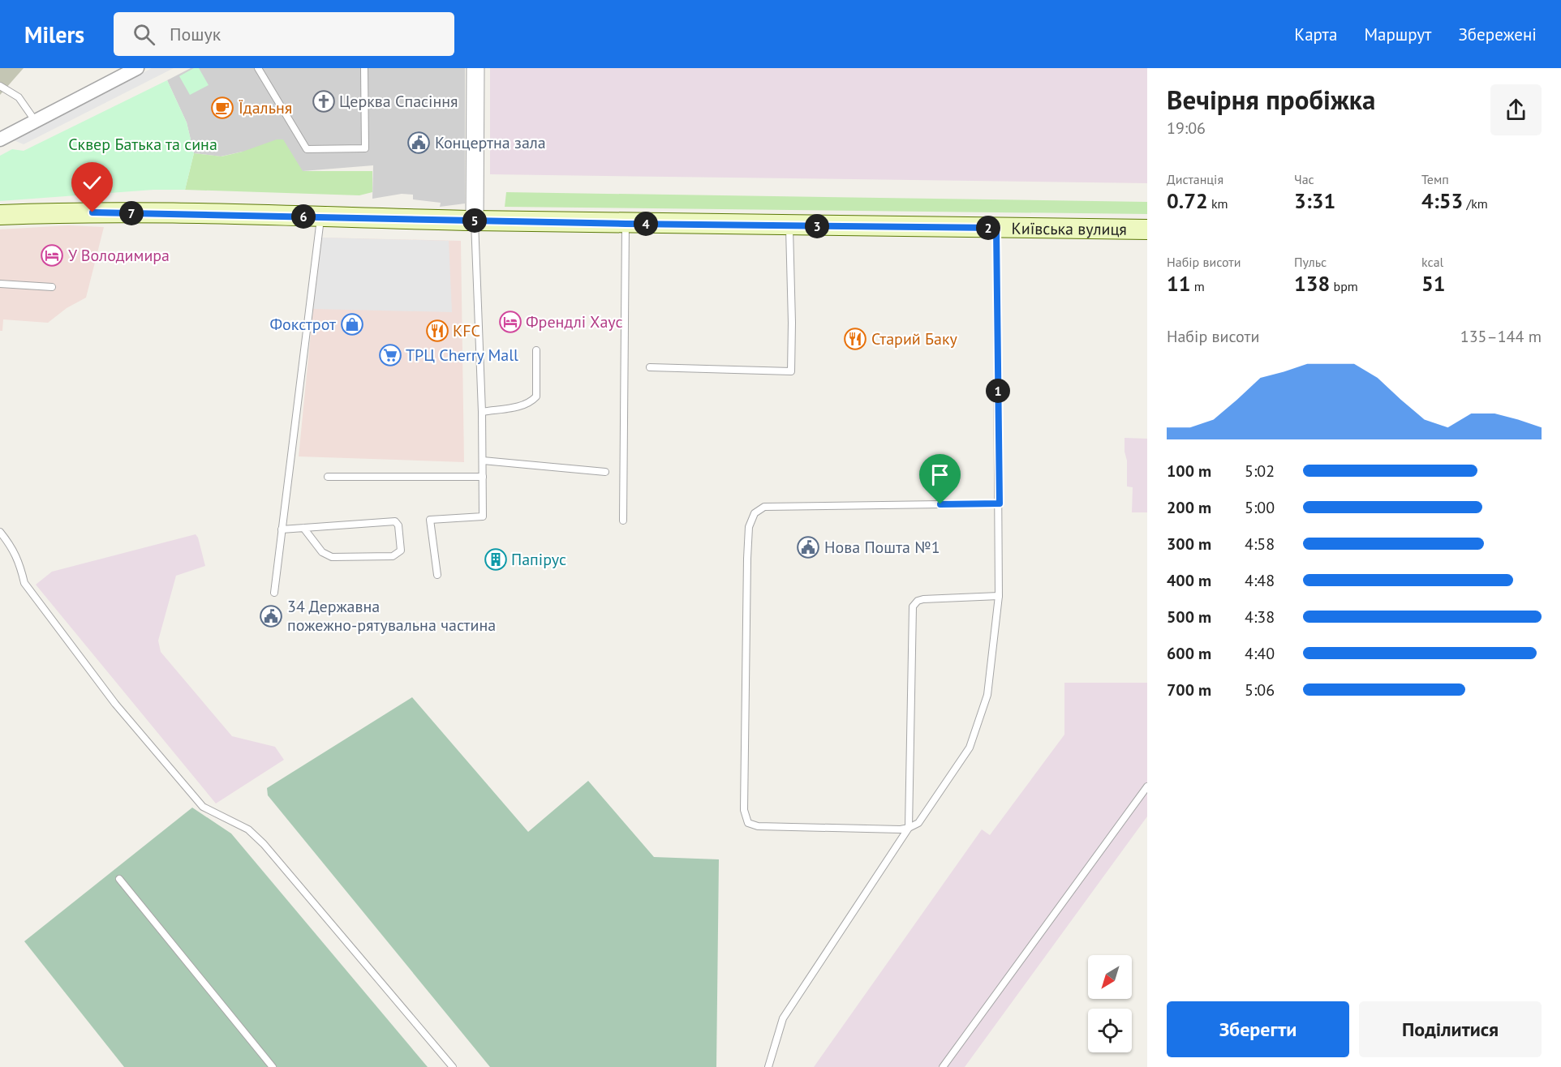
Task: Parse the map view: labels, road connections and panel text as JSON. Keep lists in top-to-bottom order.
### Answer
{
  "streets": {
    "main road": ["Київська вулиця"]
  },
  "parks": ["Сквер Батька та сина"],
  "places": {
    "church": ["Церква Спасіння"],
    "cafe": ["Їдальня"],
    "public building": ["Концертна зала", "Нова Пошта №1", "34 Державна пожежно-рятувальна частина"],
    "hotel": ["У Володимира", "Френдлі Хаус"],
    "shop": ["Фокстрот"],
    "restaurant": ["KFC", "Старий Баку"],
    "supermarket": ["ТРЦ Cherry Mall"],
    "building": ["Папірус"]
  },
  "north": "bottom left",
  "page": {
    "header": "Milers",
    "search": "Пошук",
    "nav": ["Карта", "Маршрут", "Збережені"],
    "heading": ["Вечірня пробіжка", "19:06"],
    "stats": [
      ["Дистанція", "0.72 km"],
      ["Час", "3:31"],
      ["Темп", "4:53 /km"],
      ["Набір висоти", "11 m"],
      ["Пульс", "138 bpm"],
      ["kcal", "51"]
    ],
    "pins": [
      "7",
      "6",
      "5",
      "4",
      "3",
      "2",
      "1"
    ],
    "chart": ["Набір висоти", "135–144 m"],
    "list": [
      {
        "name": "100 m",
        "note": "5:02"
      },
      {
        "name": "200 m",
        "note": "5:00"
      },
      {
        "name": "300 m",
        "note": "4:58"
      },
      {
        "name": "400 m",
        "note": "4:48"
      },
      {
        "name": "500 m",
        "note": "4:38"
      },
      {
        "name": "600 m",
        "note": "4:40"
      },
      {
        "name": "700 m",
        "note": "5:06"
      }
    ],
    "buttons": ["Зберегти", "Поділитися"]
  }
}
